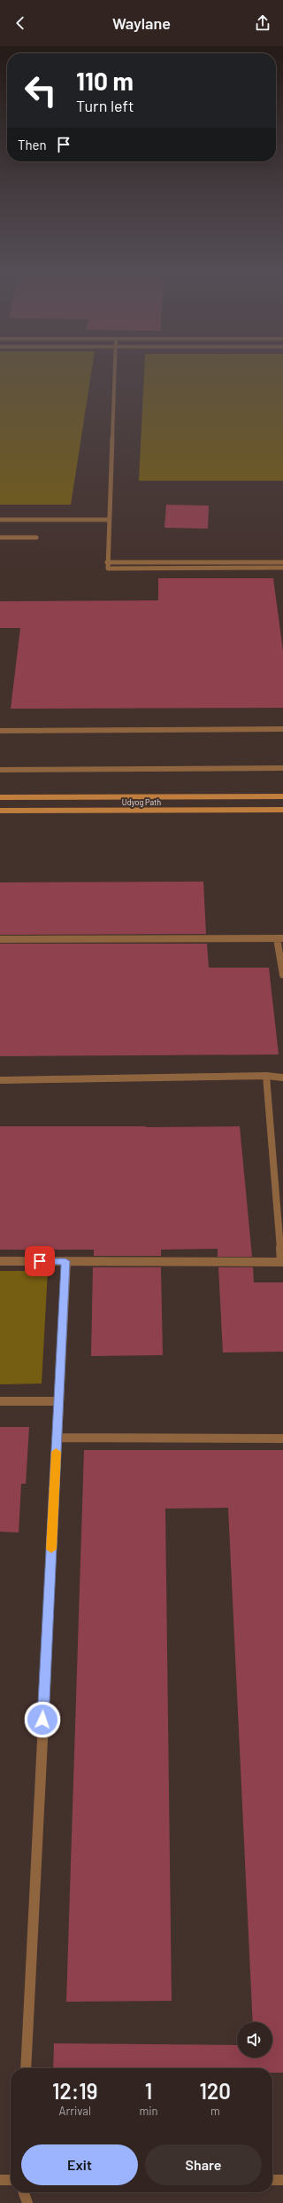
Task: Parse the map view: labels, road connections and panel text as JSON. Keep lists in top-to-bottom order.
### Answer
{
  "streets": {
    "main road": ["Udyog Path"]
  },
  "page": {
    "header": "Waylane",
    "turn": ["110 m", "Turn left"],
    "then": "Then",
    "eta": [
      "12:19",
      "Arrival",
      "1",
      "min",
      "120",
      "m"
    ],
    "buttons": ["Exit", "Share"]
  }
}
